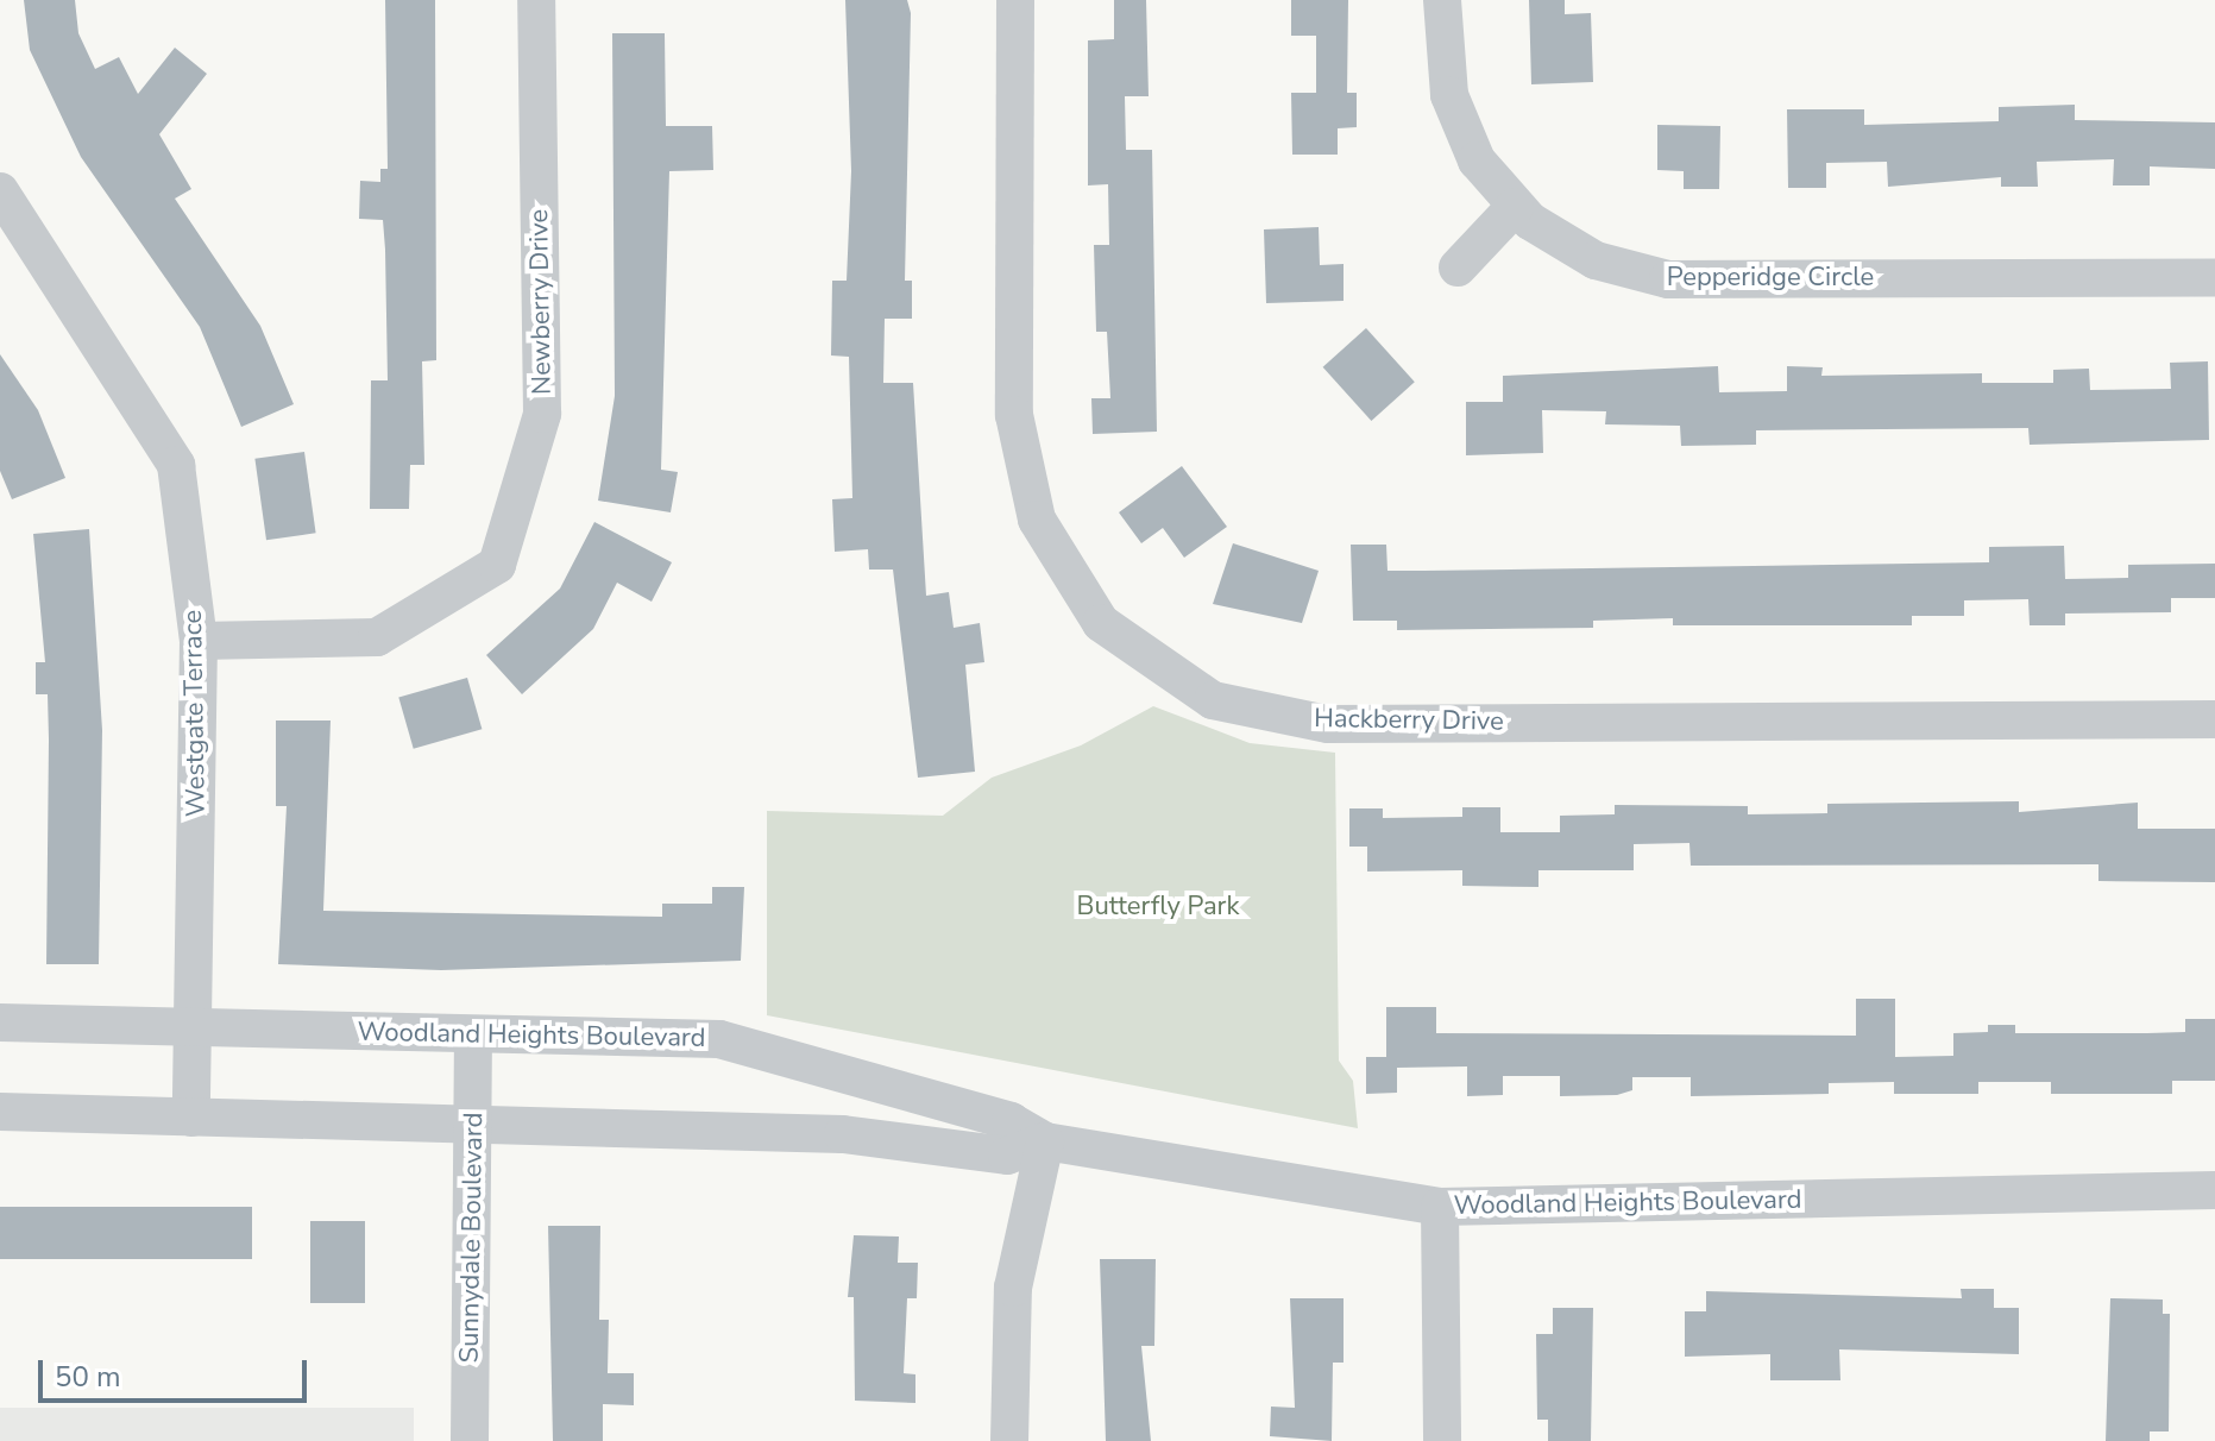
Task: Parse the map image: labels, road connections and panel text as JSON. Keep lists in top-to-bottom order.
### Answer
{
  "streets": {
    "street": [
      "Pepperidge Circle",
      "Newberry Drive",
      "Westgate Terrace",
      "Hackberry Drive",
      "Woodland Heights Boulevard",
      "Sunnydale Boulevard"
    ]
  },
  "crossings": [
    ["Newberry Drive", "Westgate Terrace"],
    ["Westgate Terrace", "Woodland Heights Boulevard"],
    ["Woodland Heights Boulevard", "Sunnydale Boulevard"]
  ],
  "parks": ["Butterfly Park"],
  "scale_bar": "50 m"
}
